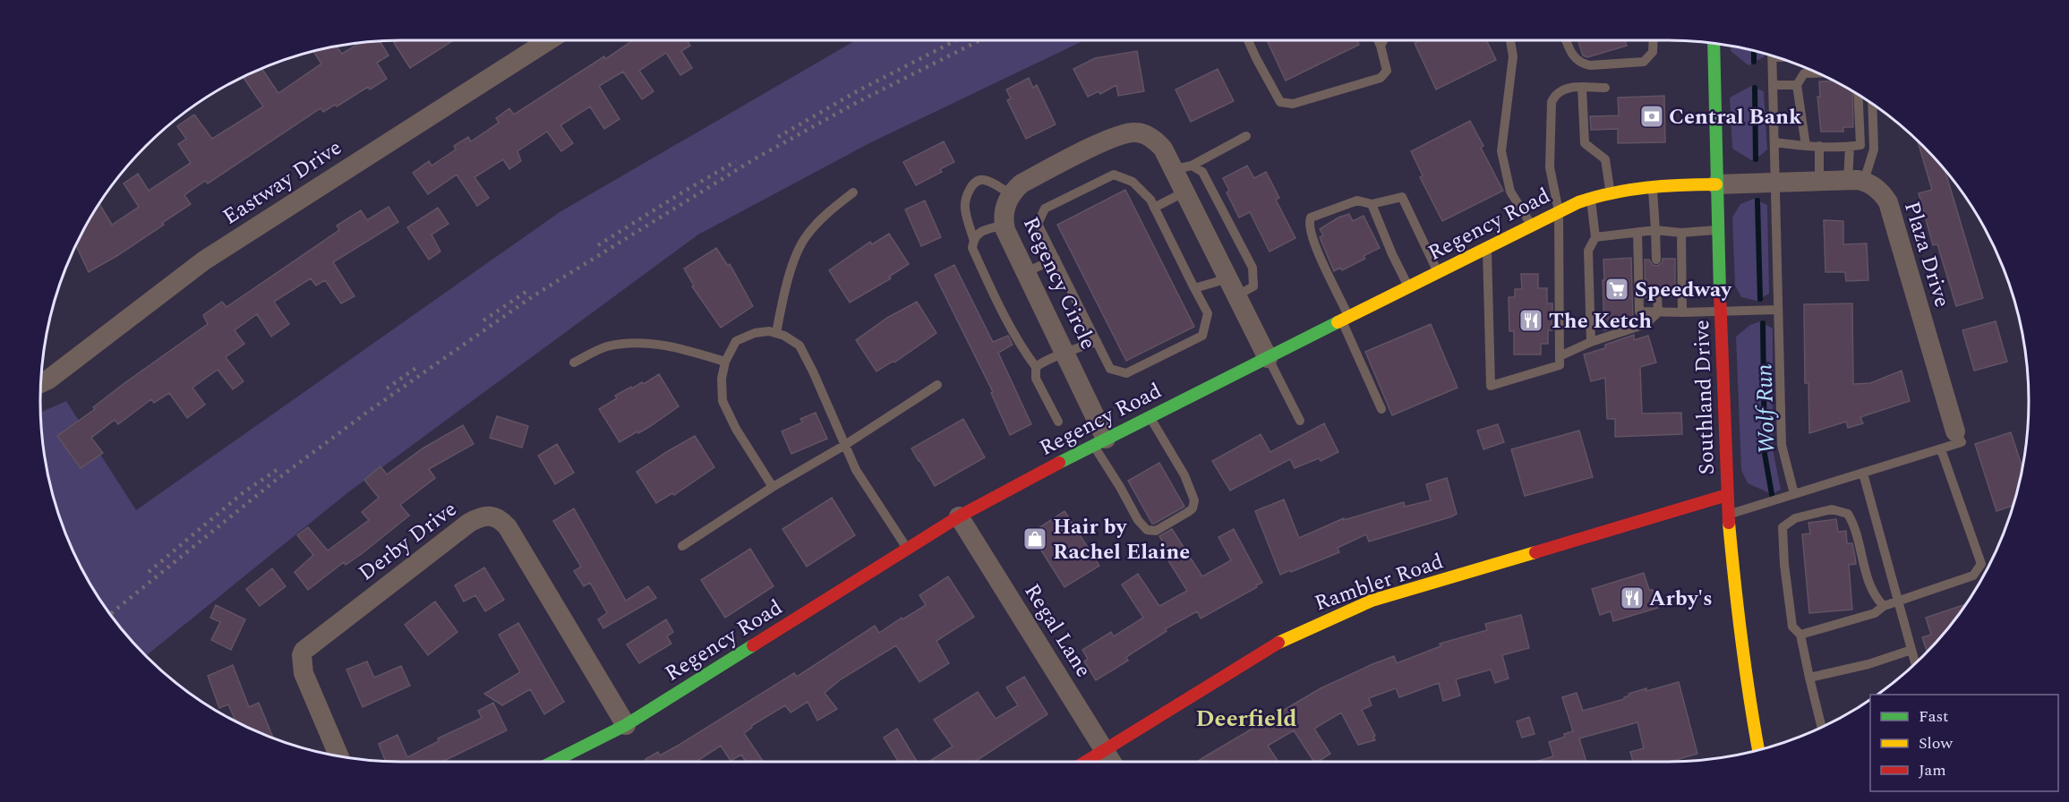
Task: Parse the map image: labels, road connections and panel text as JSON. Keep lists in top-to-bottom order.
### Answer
{
  "streets": {
    "street": [
      "Eastway Drive",
      "Regency Road",
      "Plaza Drive",
      "Regency Circle",
      "Southland Drive",
      "Derby Drive",
      "Rambler Road",
      "Regal Lane"
    ]
  },
  "crossings": [
    ["Regency Road", "Regency Circle"],
    ["Regency Road", "Southland Drive"],
    ["Regency Road", "Derby Drive"],
    ["Regency Road", "Regal Lane"],
    ["Southland Drive", "Rambler Road"],
    ["Rambler Road", "Regal Lane"]
  ],
  "districts": ["Deerfield"],
  "water": ["Wolf Run"],
  "places": {
    "bank": ["Central Bank"],
    "supermarket": ["Speedway"],
    "restaurant": ["The Ketch", "Arby's"],
    "shop": ["Hair by Rachel Elaine"]
  },
  "legend": ["Fast", "Slow", "Jam"]
}
